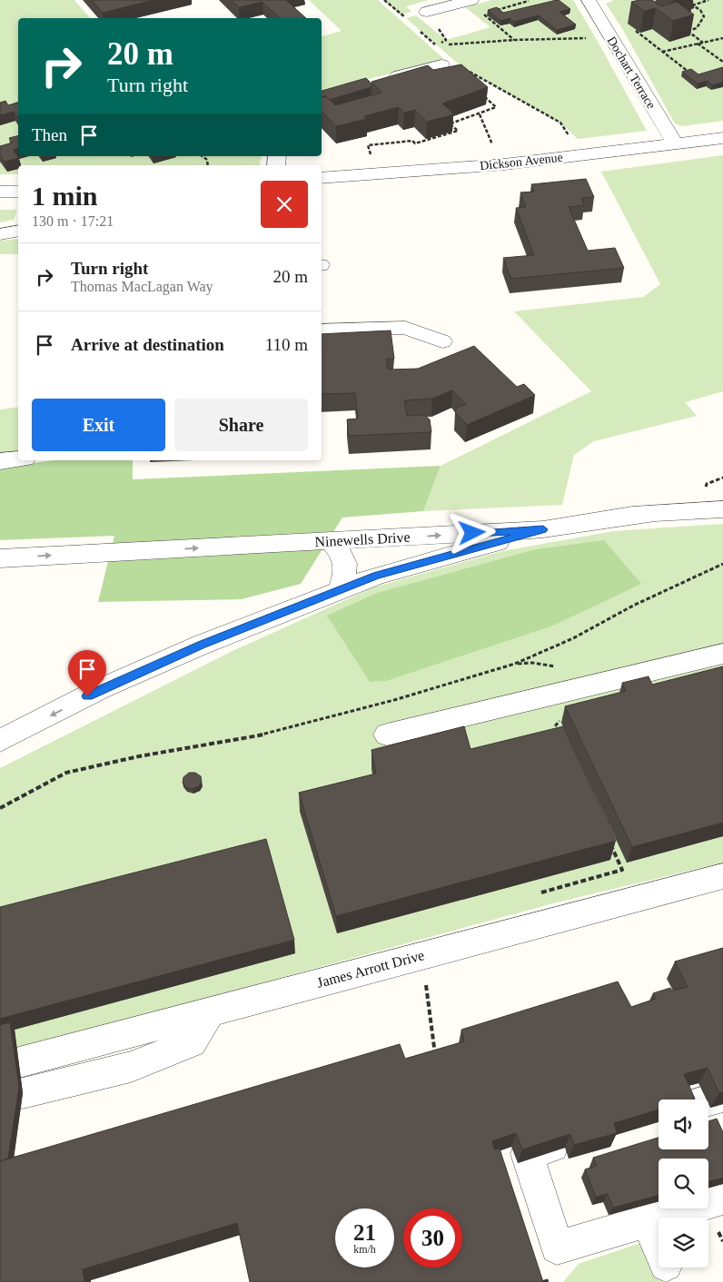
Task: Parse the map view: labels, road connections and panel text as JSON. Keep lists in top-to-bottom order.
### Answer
{
  "streets": {
    "street": [
      "Dochart Terrace",
      "Dickson Avenue",
      "Ninewells Drive",
      "James Arrott Drive"
    ]
  },
  "crossings": [
    ["Dochart Terrace", "Dickson Avenue"]
  ],
  "page": {
    "turn": ["20 m", "Turn right"],
    "then": "Then",
    "heading": ["1 min", "130 m · 17:21"],
    "list": [
      {
        "name": "Turn right",
        "note": "Thomas MacLagan Way",
        "value": "20 m"
      },
      {
        "name": "Arrive at destination",
        "value": "110 m"
      }
    ],
    "buttons": ["Exit", "Share"],
    "speed": "21 km/h",
    "limit": "30"
  }
}
